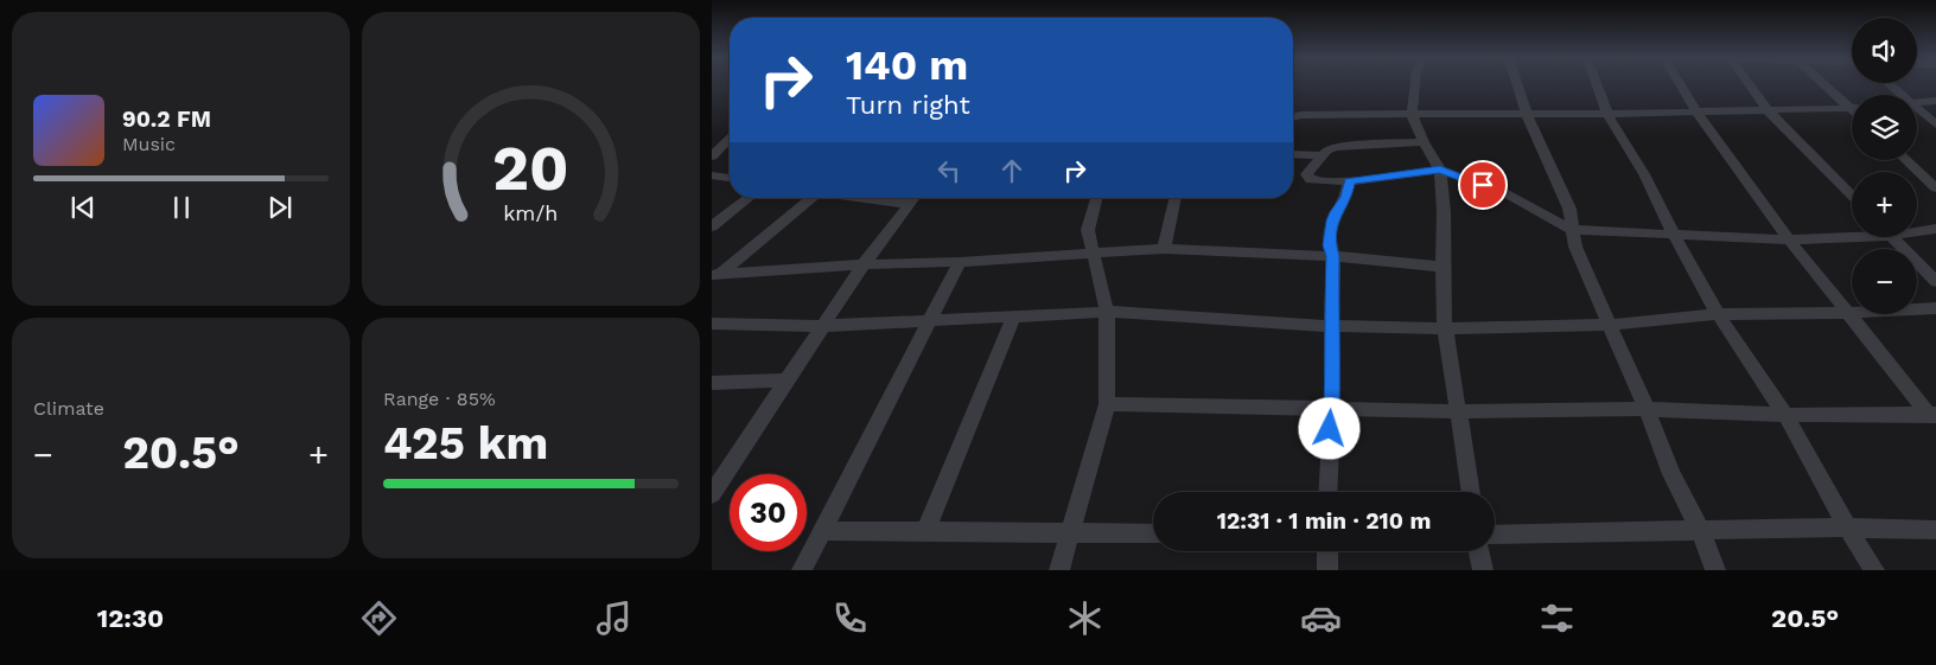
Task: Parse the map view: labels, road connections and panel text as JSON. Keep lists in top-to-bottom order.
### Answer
{
  "page": {
    "map_buttons": ["+", "−"],
    "turn": ["140 m", "Turn right"],
    "song": ["90.2 FM", "Music"],
    "tile": [
      "Climate",
      ["Range · 85%", "425 km"]
    ],
    "heat": ["−", "20.5°", "+"],
    "limit": "30",
    "trip": "12:31 · 1 min · 210 m",
    "tabs": ["12:30", "20.5°"],
    "gauge": ["20", "km/h"]
  }
}
